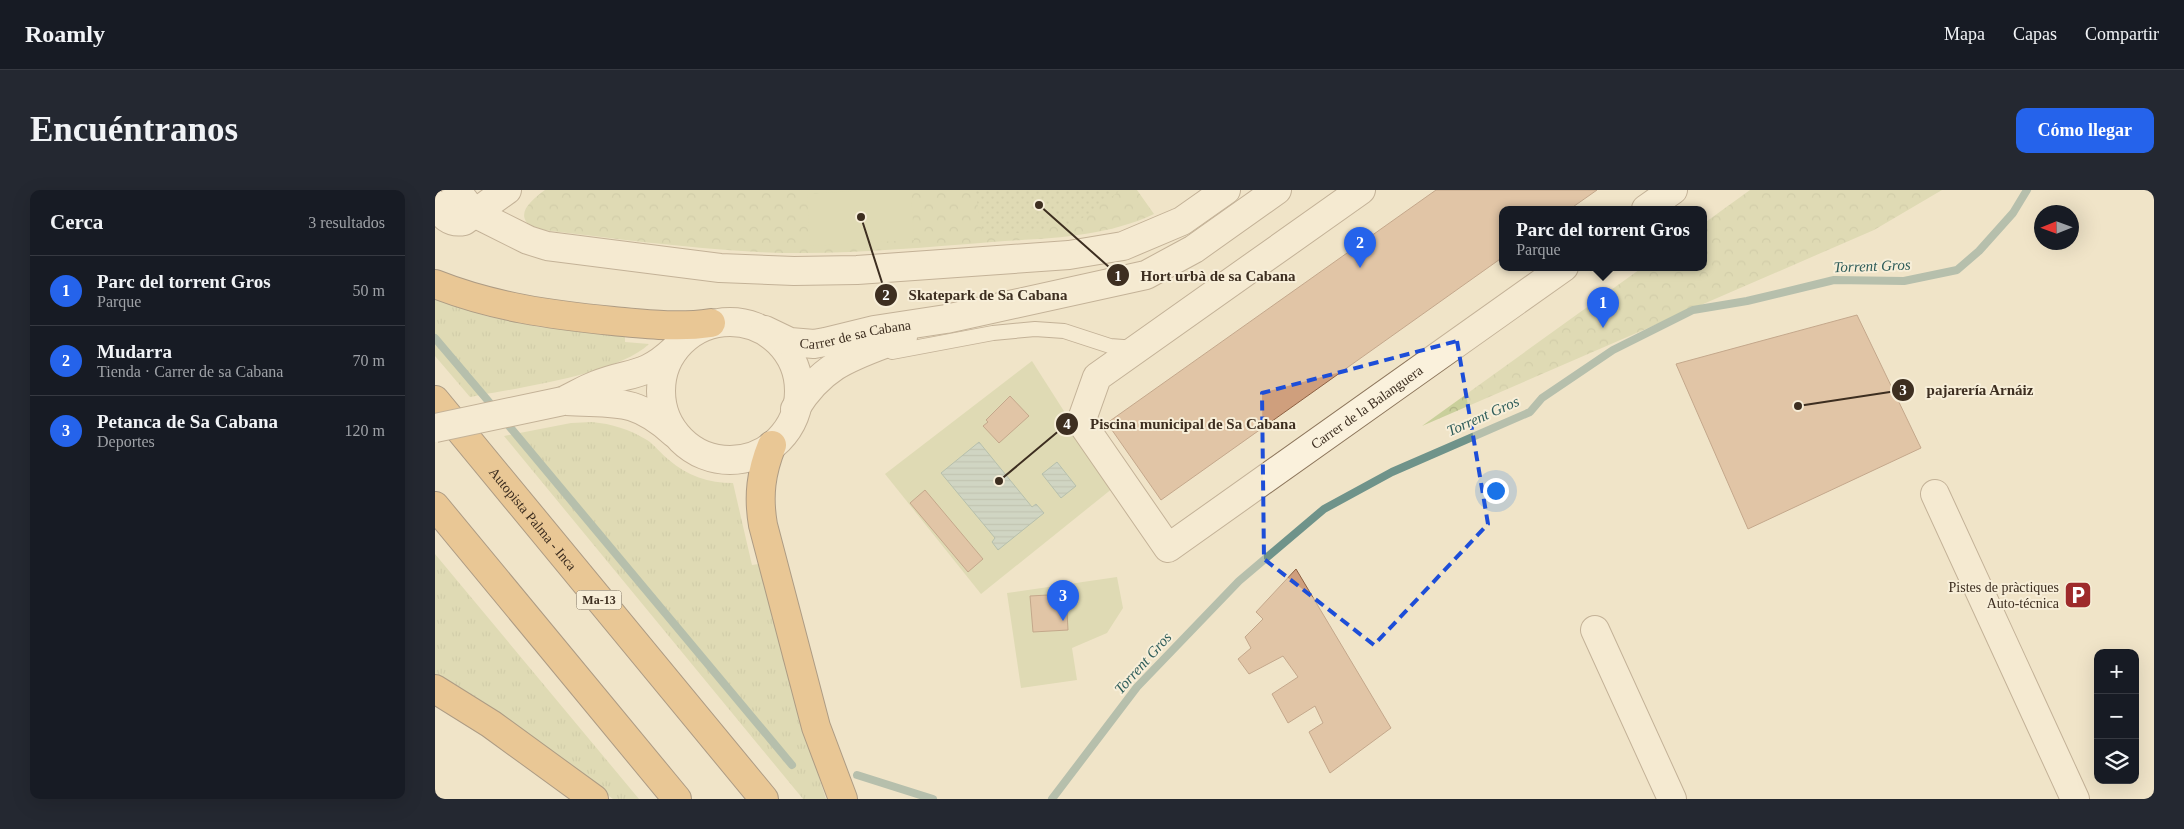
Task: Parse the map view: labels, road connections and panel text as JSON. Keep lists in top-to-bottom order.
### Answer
{
  "streets": {
    "highway": ["Autopista Palma - Inca", "Ma-13"],
    "street": ["Carrer de sa Cabana", "Carrer de la Balanguera"]
  },
  "water": ["Torrent Gros"],
  "places": {
    "other": [
      "Hort urbà de sa Cabana",
      "Skatepark de Sa Cabana",
      "pajarería Arnáiz",
      "Piscina municipal de Sa Cabana"
    ],
    "parking": ["Pistes de pràctiques Auto-técnica"]
  },
  "north": "left",
  "page": {
    "header": "Roamly",
    "nav": ["Mapa", "Capas", "Compartir"],
    "buttons": "Cómo llegar",
    "title": "Encuéntranos",
    "heading": ["Cerca", "3 resultados"],
    "popup": ["Parc del torrent Gros", "Parque"],
    "pins": ["2", "1", "3"],
    "list": [
      {
        "mark": "1",
        "name": "Parc del torrent Gros",
        "note": "Parque",
        "value": "50 m"
      },
      {
        "mark": "2",
        "name": "Mudarra",
        "note": "Tienda · Carrer de sa Cabana",
        "value": "70 m"
      },
      {
        "mark": "3",
        "name": "Petanca de Sa Cabana",
        "note": "Deportes",
        "value": "120 m"
      }
    ],
    "map_buttons": ["+", "−"]
  }
}
